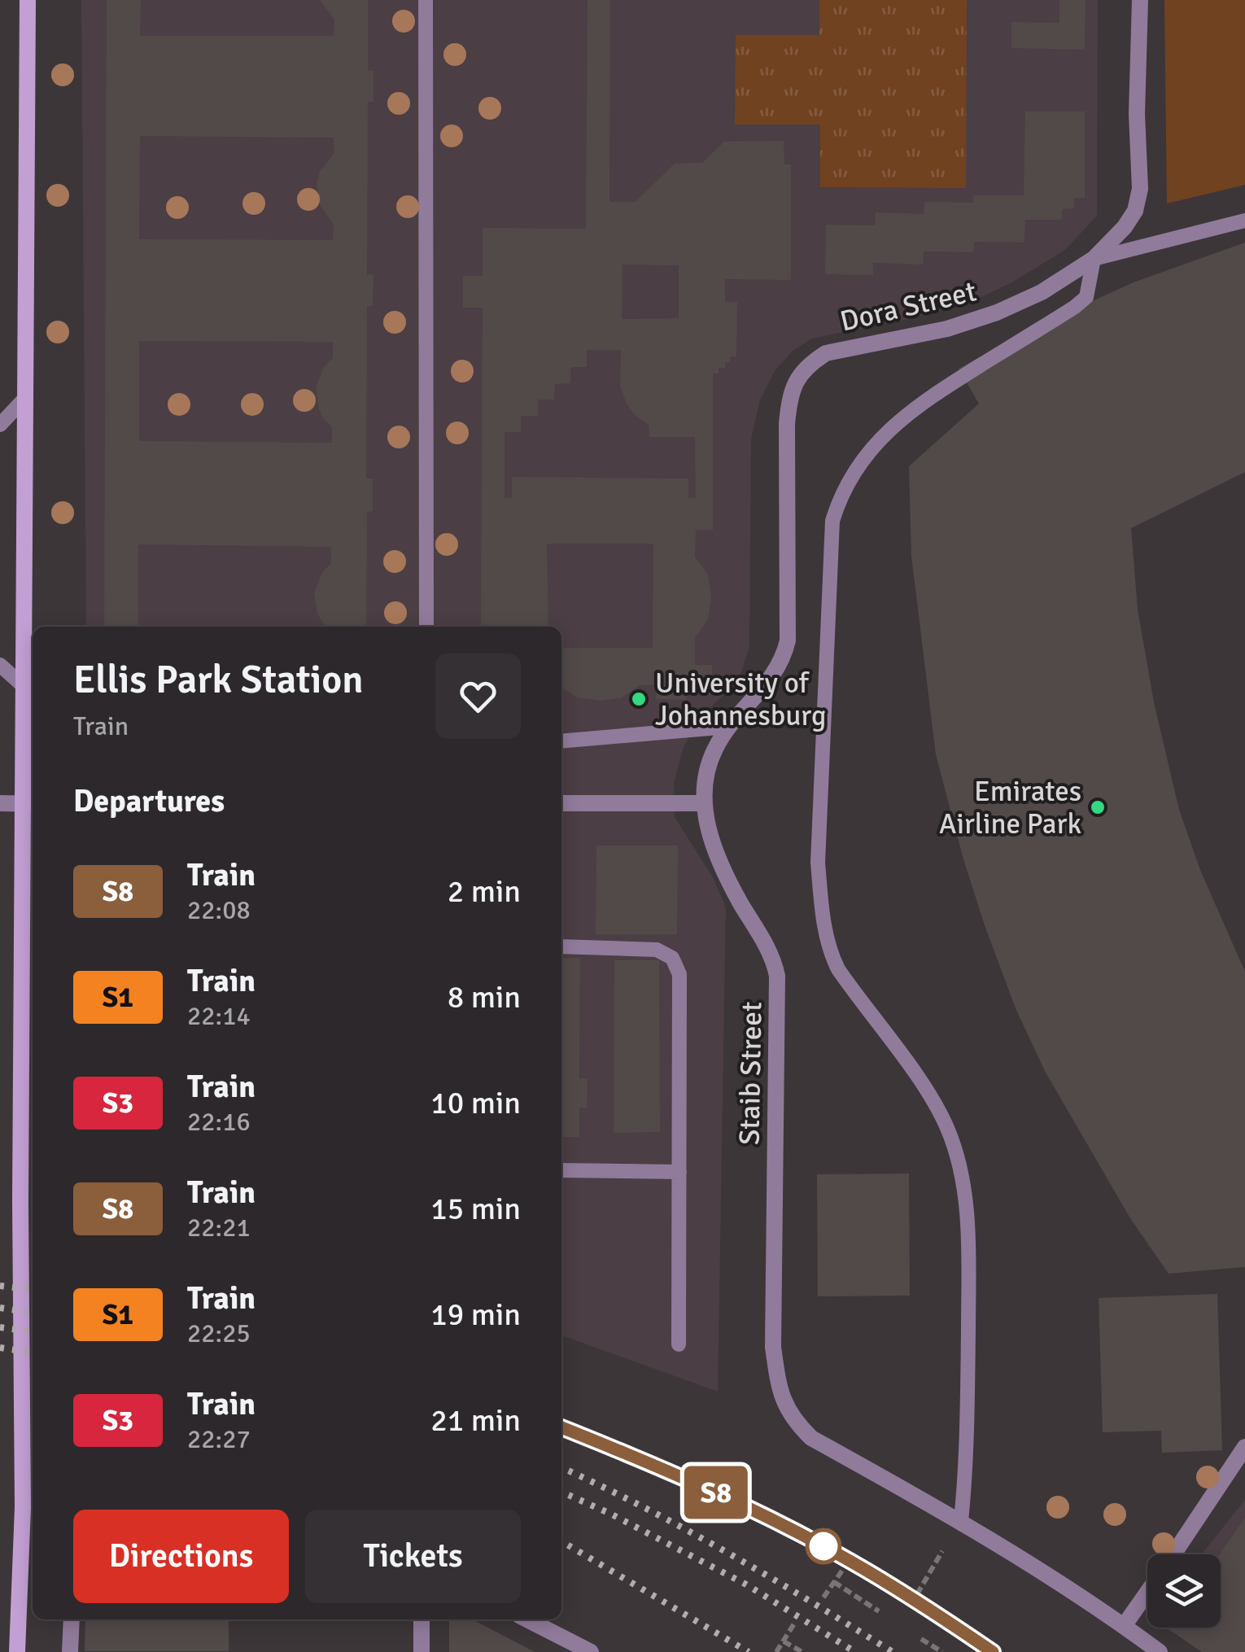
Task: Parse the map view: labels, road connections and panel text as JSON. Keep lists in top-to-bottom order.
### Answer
{
  "streets": {
    "street": ["Dora Street", "Staib Street"]
  },
  "crossings": [
    ["Dora Street", "Staib Street"]
  ],
  "places": ["University of Johannesburg", "Emirates Airline Park"],
  "page": {
    "on_map": "S8",
    "heading": [
      ["Ellis Park Station", "Train"],
      "Departures"
    ],
    "list": [
      {
        "mark": "S8",
        "name": "Train",
        "note": "22:08",
        "value": "2 min"
      },
      {
        "mark": "S1",
        "name": "Train",
        "note": "22:14",
        "value": "8 min"
      },
      {
        "mark": "S3",
        "name": "Train",
        "note": "22:16",
        "value": "10 min"
      },
      {
        "mark": "S8",
        "name": "Train",
        "note": "22:21",
        "value": "15 min"
      },
      {
        "mark": "S1",
        "name": "Train",
        "note": "22:25",
        "value": "19 min"
      },
      {
        "mark": "S3",
        "name": "Train",
        "note": "22:27",
        "value": "21 min"
      }
    ],
    "buttons": ["Directions", "Tickets"]
  }
}
